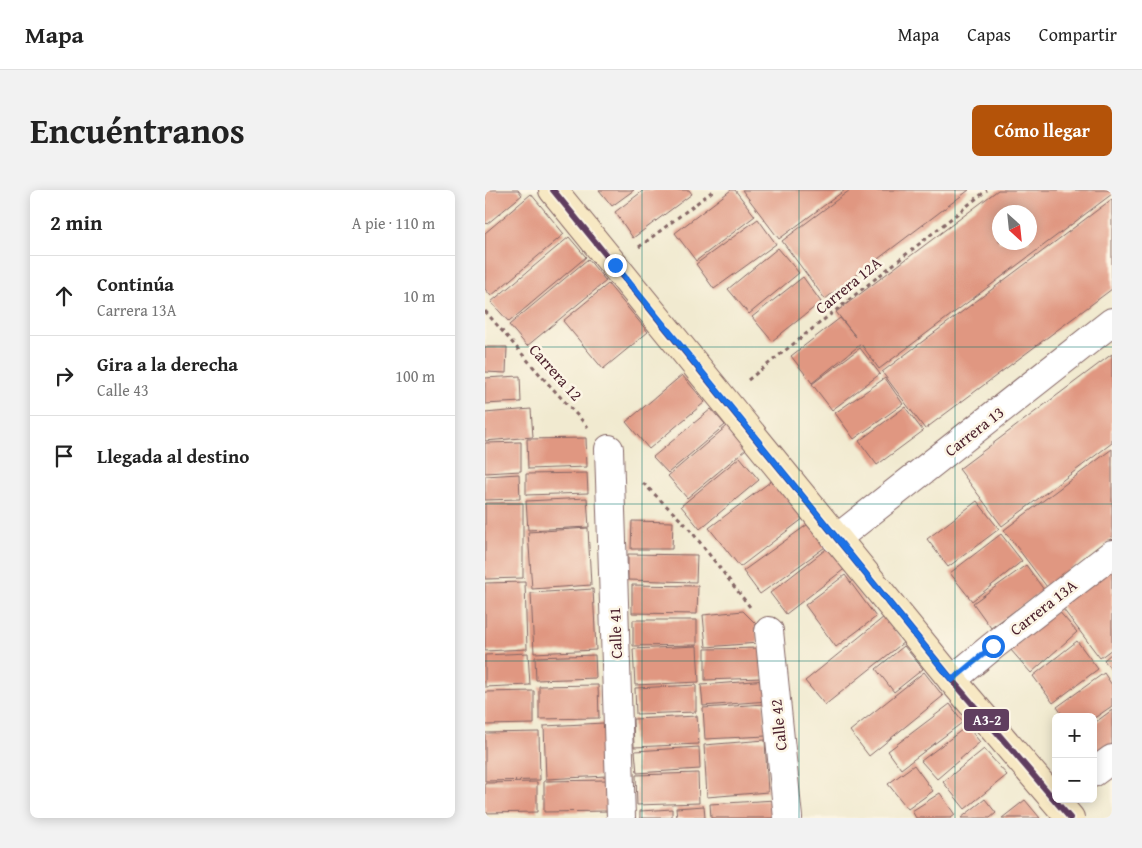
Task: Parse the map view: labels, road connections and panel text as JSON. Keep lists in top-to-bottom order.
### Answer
{
  "streets": {
    "street": [
      "Carrera 13",
      "Carrera 13A",
      "Calle 41",
      "Calle 42"
    ],
    "path": ["Carrera 12A", "Carrera 12"]
  },
  "crossings": [
    ["Carrera 12", "Calle 41"]
  ],
  "lines": ["transit line A3-2"],
  "north": "bottom right",
  "page": {
    "header": "Mapa",
    "nav": ["Mapa", "Capas", "Compartir"],
    "title": "Encuéntranos",
    "buttons": "Cómo llegar",
    "heading": ["2 min", "A pie · 110 m"],
    "list": [
      ["Continúa", "Carrera 13A", "10 m"],
      ["Gira a la derecha", "Calle 43", "100 m"],
      "Llegada al destino"
    ],
    "map_buttons": ["+", "−"]
  }
}
